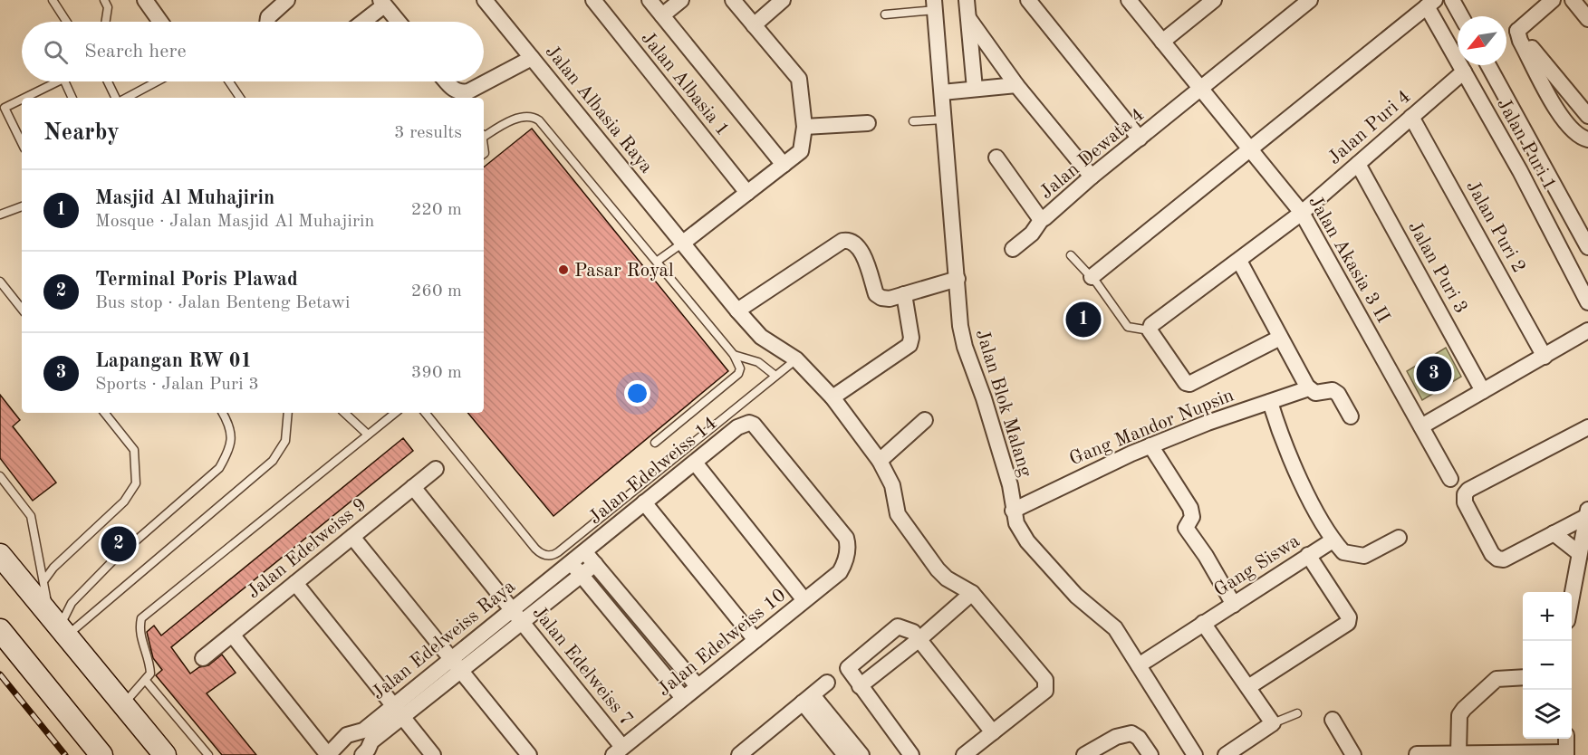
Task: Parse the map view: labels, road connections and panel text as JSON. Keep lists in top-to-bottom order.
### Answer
{
  "streets": {
    "street": [
      "Jalan Albasia 1",
      "Jalan Albasia Raya",
      "Jalan Puri 4",
      "Jalan Puri 1",
      "Jalan Dewata 4",
      "Jalan Puri 2",
      "Jalan Akasia 3 II",
      "Jalan Puri 3",
      "Jalan Blok Malang",
      "Gang Mandor Nupsin",
      "Jalan Edelweiss 14",
      "Jalan Edelweiss 9",
      "Gang Siswa",
      "Jalan Edelweiss Raya",
      "Jalan Edelweiss 10",
      "Jalan Edelweiss 7"
    ]
  },
  "crossings": [
    ["Jalan Puri 4", "Jalan Puri 1"],
    ["Jalan Puri 4", "Jalan Puri 2"],
    ["Jalan Puri 4", "Jalan Akasia 3 II"],
    ["Jalan Puri 4", "Jalan Puri 3"],
    ["Jalan Dewata 4", "Jalan Akasia 3 II"],
    ["Jalan Blok Malang", "Gang Mandor Nupsin"],
    ["Jalan Blok Malang", "Gang Siswa"],
    ["Jalan Edelweiss 14", "Jalan Edelweiss Raya"],
    ["Jalan Edelweiss 14", "Jalan Edelweiss 10"],
    ["Jalan Edelweiss 9", "Jalan Edelweiss 7"],
    ["Jalan Edelweiss Raya", "Jalan Edelweiss 7"],
    ["Jalan Edelweiss 10", "Jalan Edelweiss 7"]
  ],
  "places": ["Pasar Royal"],
  "north": "bottom left",
  "page": {
    "search": "Search here",
    "heading": ["Nearby", "3 results"],
    "list": [
      {
        "mark": "1",
        "name": "Masjid Al Muhajirin",
        "note": "Mosque · Jalan Masjid Al Muhajirin",
        "value": "220 m"
      },
      {
        "mark": "2",
        "name": "Terminal Poris Plawad",
        "note": "Bus stop · Jalan Benteng Betawi",
        "value": "260 m"
      },
      {
        "mark": "3",
        "name": "Lapangan RW 01",
        "note": "Sports · Jalan Puri 3",
        "value": "390 m"
      }
    ],
    "pins": ["1", "3", "2"],
    "map_buttons": ["+", "−"]
  }
}
